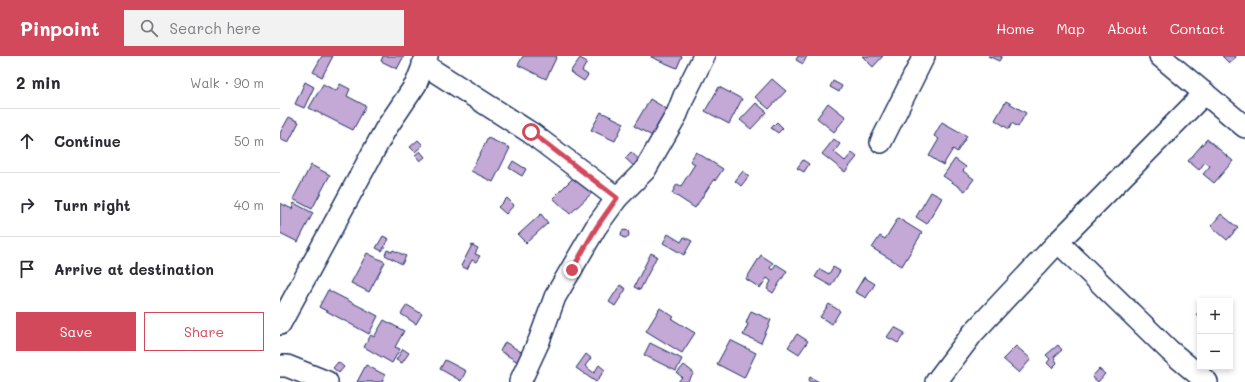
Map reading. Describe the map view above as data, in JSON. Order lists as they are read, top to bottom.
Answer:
{
  "page": {
    "header": "Pinpoint",
    "search": "Search here",
    "nav": [
      "Home",
      "Map",
      "About",
      "Contact"
    ],
    "heading": ["2 min", "Walk · 90 m"],
    "list": [
      ["Continue", "50 m"],
      ["Turn right", "40 m"],
      "Arrive at destination"
    ],
    "map_buttons": ["+", "−"],
    "buttons": ["Save", "Share"]
  }
}
